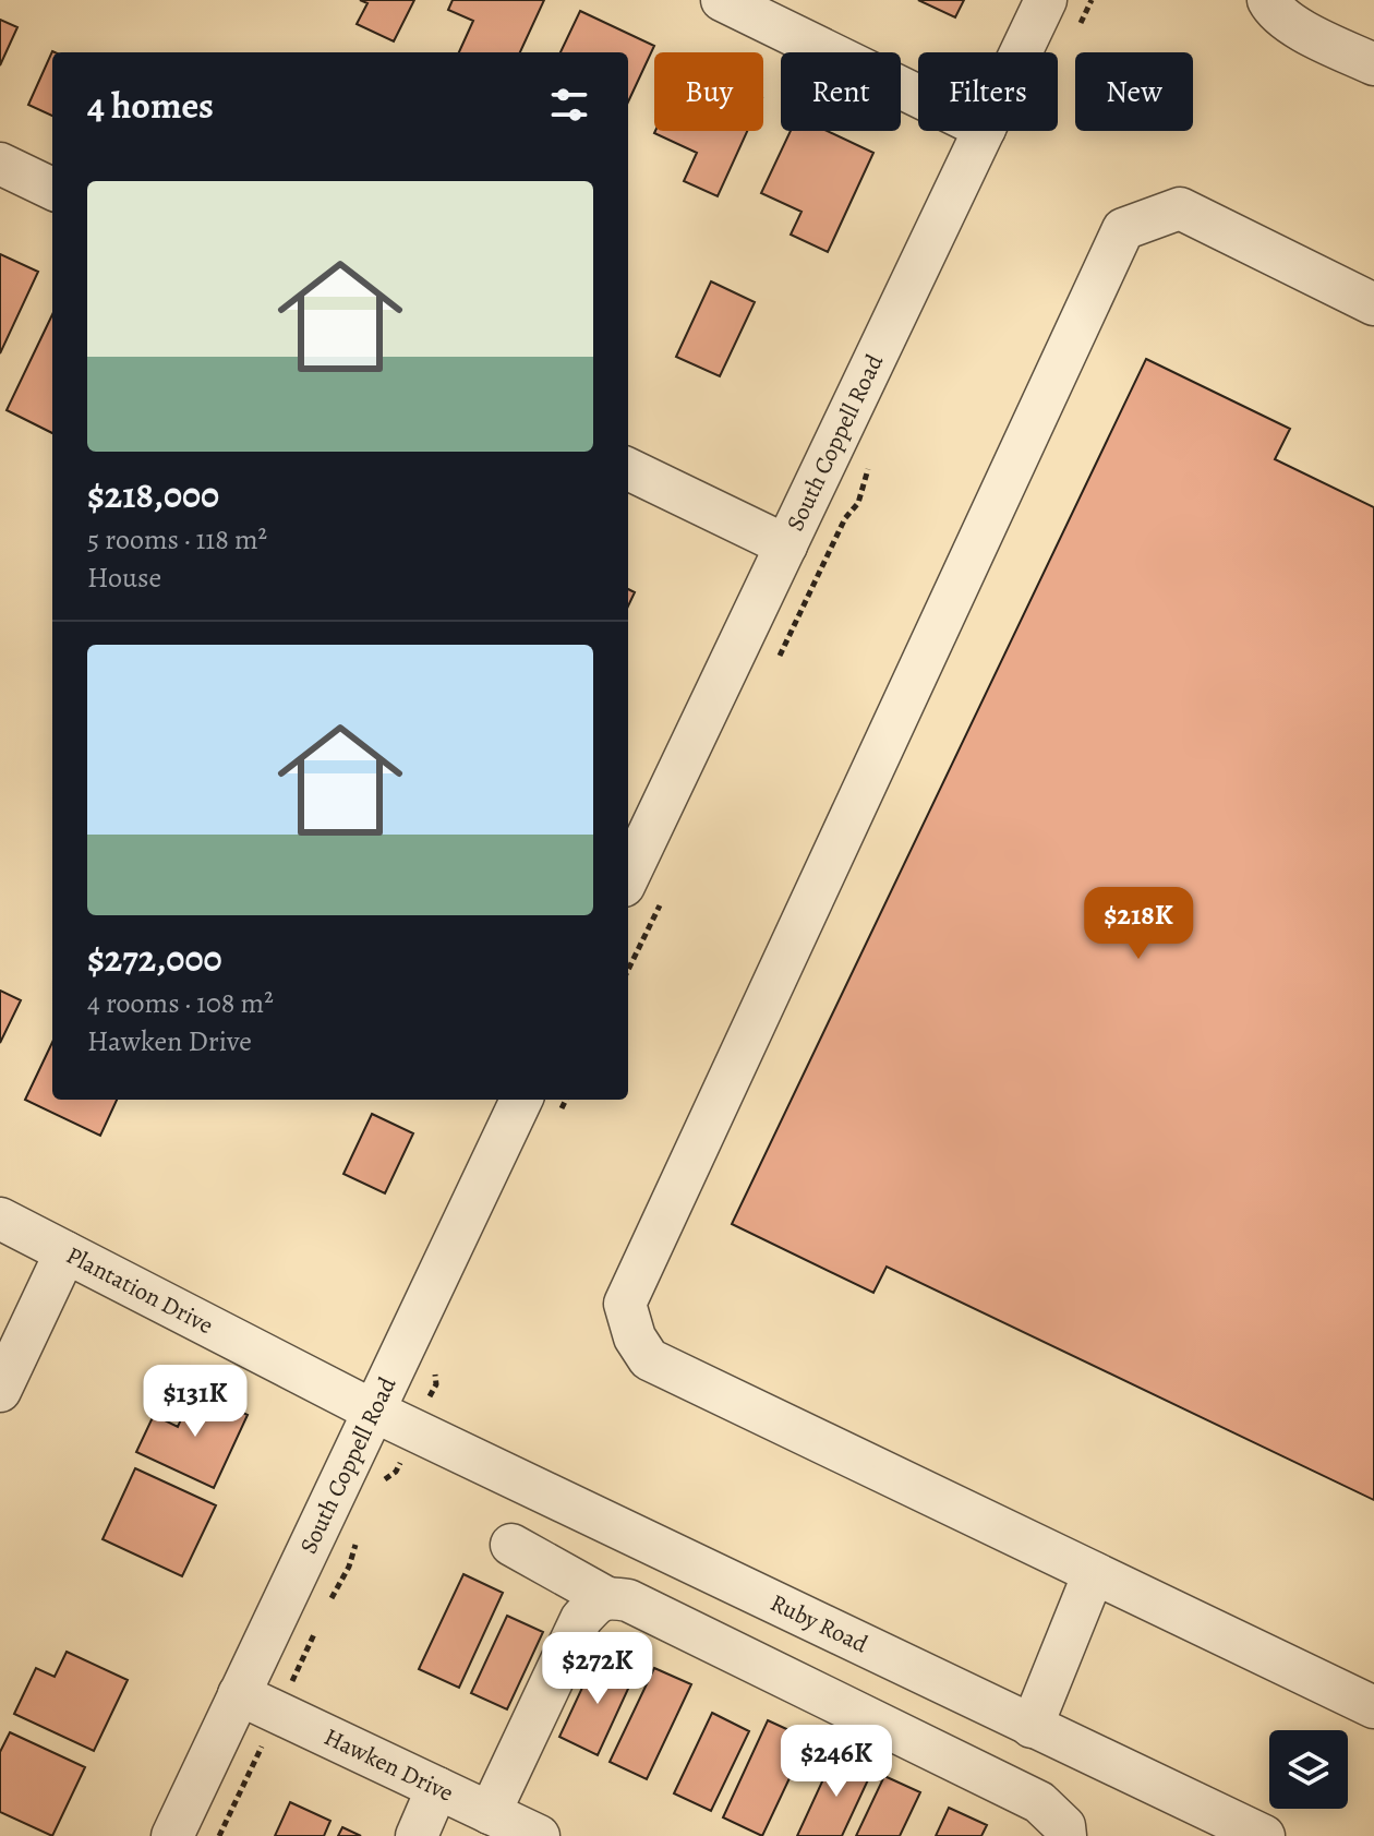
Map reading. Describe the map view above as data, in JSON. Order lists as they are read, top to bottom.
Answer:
{
  "streets": {
    "street": [
      "South Coppell Road",
      "Plantation Drive",
      "Ruby Road",
      "Hawken Drive"
    ]
  },
  "crossings": [
    ["South Coppell Road", "Plantation Drive"],
    ["South Coppell Road", "Ruby Road"],
    ["South Coppell Road", "Hawken Drive"],
    ["Plantation Drive", "Ruby Road"]
  ],
  "page": {
    "chip": [
      "Buy",
      "Rent",
      "Filters",
      "New"
    ],
    "heading": "4 homes",
    "list": [
      {
        "name": "$218,000",
        "note": "5 rooms · 118 m² · House"
      },
      {
        "name": "$272,000",
        "note": "4 rooms · 108 m² · Hawken Drive"
      }
    ],
    "price": [
      "$218K",
      "$131K",
      "$272K",
      "$246K"
    ]
  }
}
